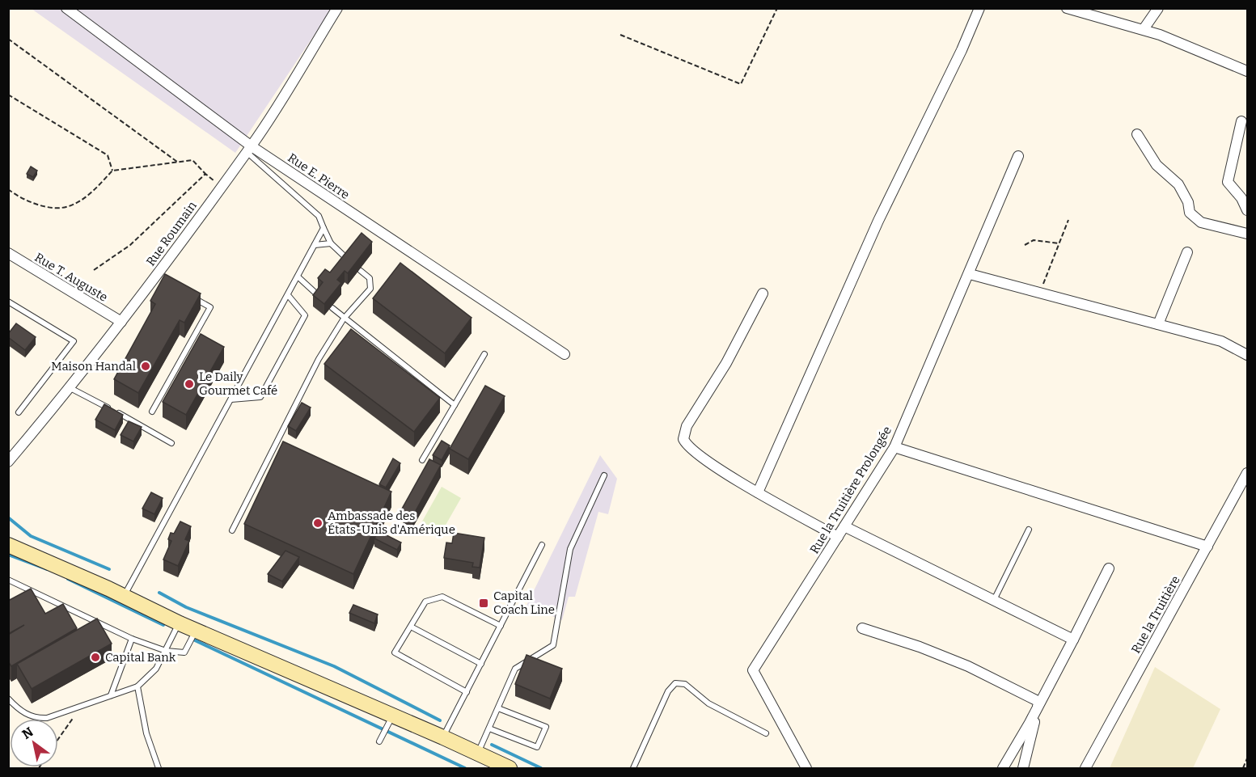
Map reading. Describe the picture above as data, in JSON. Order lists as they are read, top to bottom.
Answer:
{
  "streets": {
    "street": [
      "Rue E. Pierre",
      "Rue Roumain",
      "Rue T. Auguste",
      "Rue la Truitière Prolongée",
      "Rue la Truitière"
    ]
  },
  "crossings": [
    ["Rue E. Pierre", "Rue Roumain"],
    ["Rue Roumain", "Rue T. Auguste"]
  ],
  "places": {
    "other": [
      "Maison Handal",
      "Le Daily Gourmet Café",
      "Ambassade des États-Unis d'Amérique",
      "Capital Bank"
    ],
    "transit": ["Capital Coach Line"]
  },
  "north": "top left"
}
